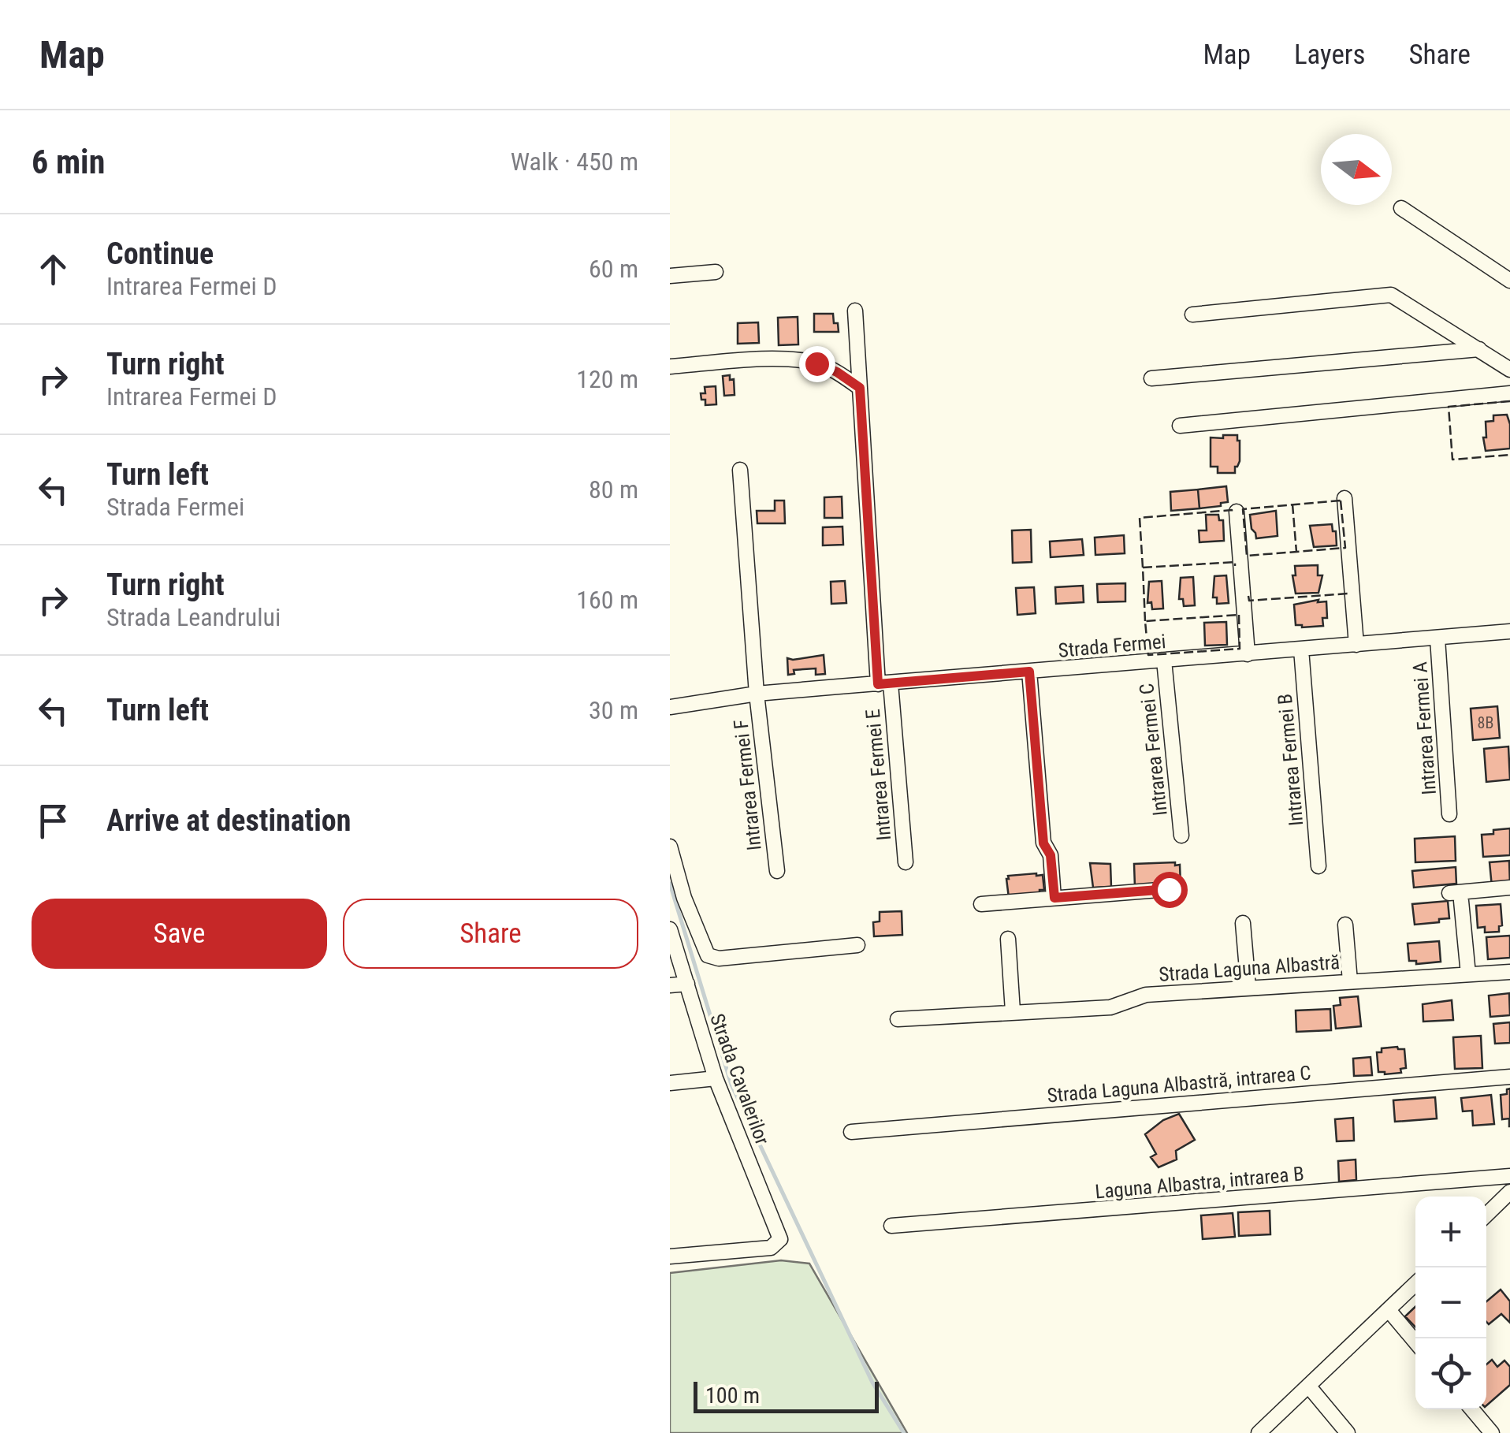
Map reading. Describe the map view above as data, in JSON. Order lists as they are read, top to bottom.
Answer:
{
  "streets": {
    "street": [
      "Strada Fermei",
      "Intrarea Fermei A",
      "Intrarea Fermei C",
      "Intrarea Fermei B",
      "Intrarea Fermei E",
      "Intrarea Fermei F",
      "Strada Laguna Albastră",
      "Strada Cavalerilor",
      "Strada Laguna Albastră, intrarea C",
      "Laguna Albastra, intrarea B"
    ]
  },
  "crossings": [
    ["Strada Fermei", "Intrarea Fermei A"],
    ["Strada Fermei", "Intrarea Fermei C"],
    ["Strada Fermei", "Intrarea Fermei B"],
    ["Strada Fermei", "Intrarea Fermei E"],
    ["Strada Fermei", "Intrarea Fermei F"]
  ],
  "house_numbers": ["8B"],
  "scale_bar": "100 m",
  "north": "right",
  "page": {
    "header": "Map",
    "nav": ["Map", "Layers", "Share"],
    "heading": ["6 min", "Walk · 450 m"],
    "list": [
      ["Continue", "Intrarea Fermei D", "60 m"],
      ["Turn right", "Intrarea Fermei D", "120 m"],
      ["Turn left", "Strada Fermei", "80 m"],
      ["Turn right", "Strada Leandrului", "160 m"],
      ["Turn left", "30 m"],
      "Arrive at destination"
    ],
    "buttons": ["Save", "Share"],
    "map_buttons": ["+", "−"],
    "scale": "100 m"
  }
}
